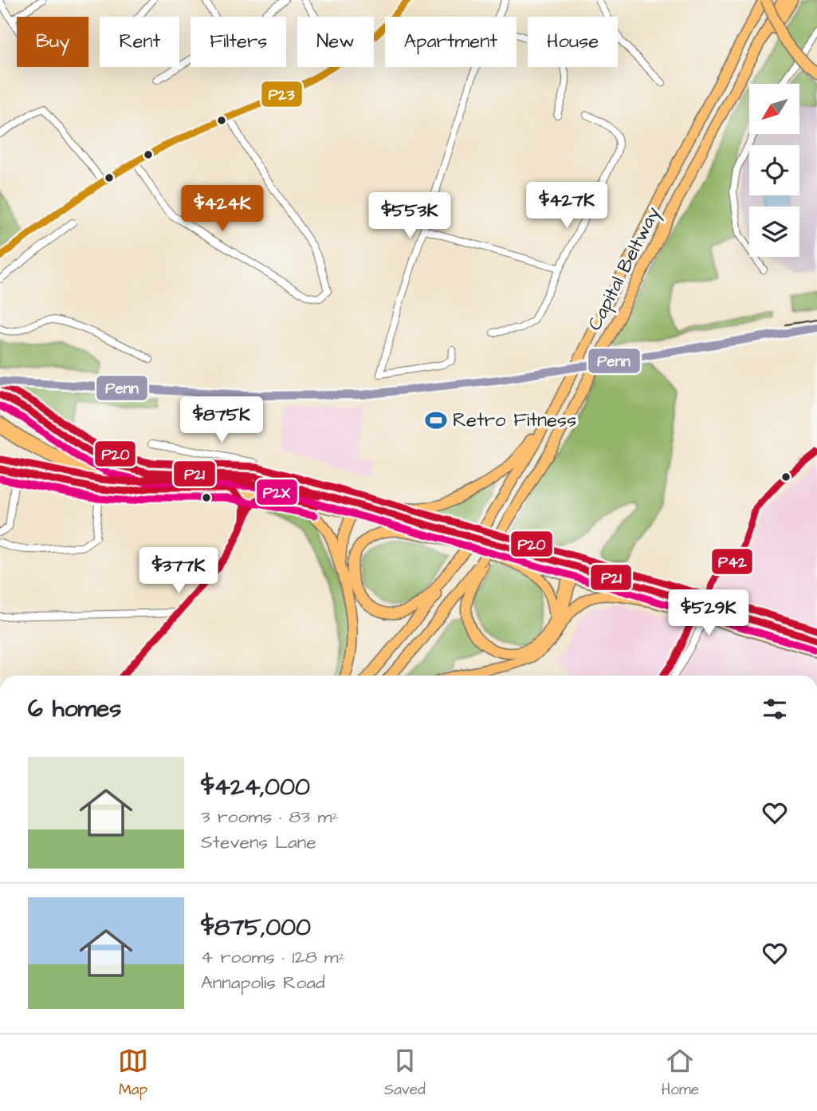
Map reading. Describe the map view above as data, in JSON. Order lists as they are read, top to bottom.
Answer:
{
  "streets": {
    "highway": ["Capital Beltway"]
  },
  "places": {
    "sports": ["Retro Fitness"]
  },
  "lines": [
    "transit line P23",
    "transit line Penn",
    "transit line P20",
    "transit line P21",
    "transit line P2X",
    "transit line P42"
  ],
  "north": "bottom left",
  "page": {
    "chip": [
      "Buy",
      "Rent",
      "Filters",
      "New",
      "Apartment",
      "House"
    ],
    "price": [
      "$427K",
      "$424K",
      "$553K",
      "$875K",
      "$377K",
      "$529K"
    ],
    "heading": "6 homes",
    "list": [
      {
        "name": "$424,000",
        "note": "3 rooms · 83 m² · Stevens Lane"
      },
      {
        "name": "$875,000",
        "note": "4 rooms · 128 m² · Annapolis Road"
      }
    ],
    "tabs": ["Map", "Saved", "Home"]
  }
}
